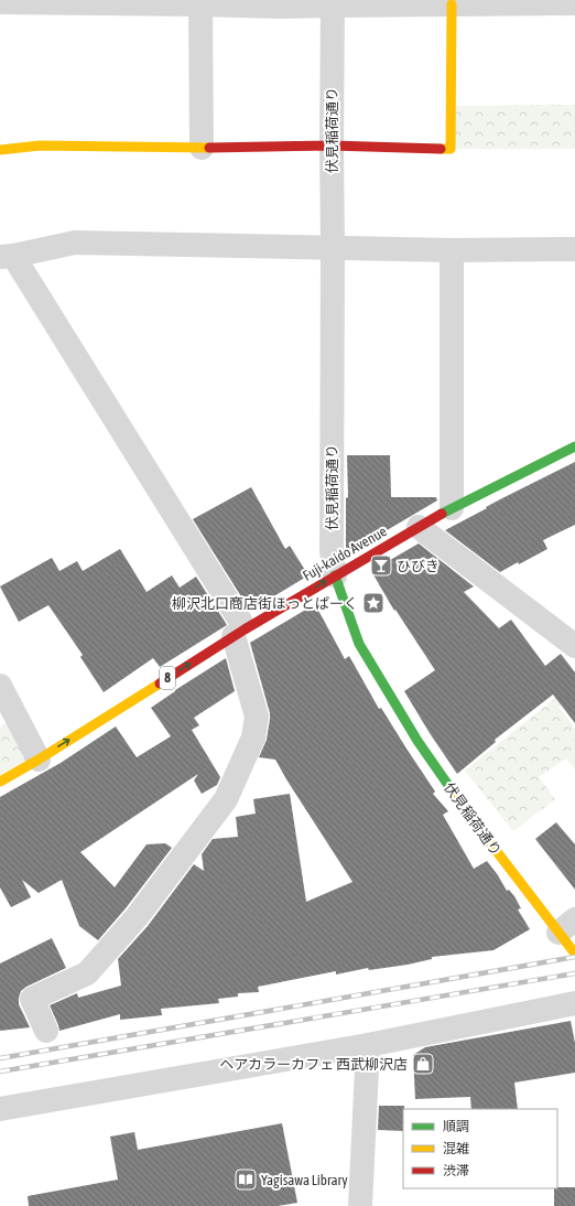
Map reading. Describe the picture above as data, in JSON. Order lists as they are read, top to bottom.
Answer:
{
  "streets": {
    "street": ["伏見稲荷通り", "Fuji-kaido Avenue", "8"]
  },
  "crossings": [
    ["伏見稲荷通り", "Fuji-kaido Avenue"]
  ],
  "one_way": ["Fuji-kaido Avenue"],
  "places": {
    "bar": ["ひびき"],
    "place": ["柳沢北口商店街ほっとぱーく"],
    "shop": ["ヘアカラーカフェ 西武柳沢店"],
    "library": ["Yagisawa Library"]
  },
  "legend": ["順調", "混雑", "渋滞"]
}
